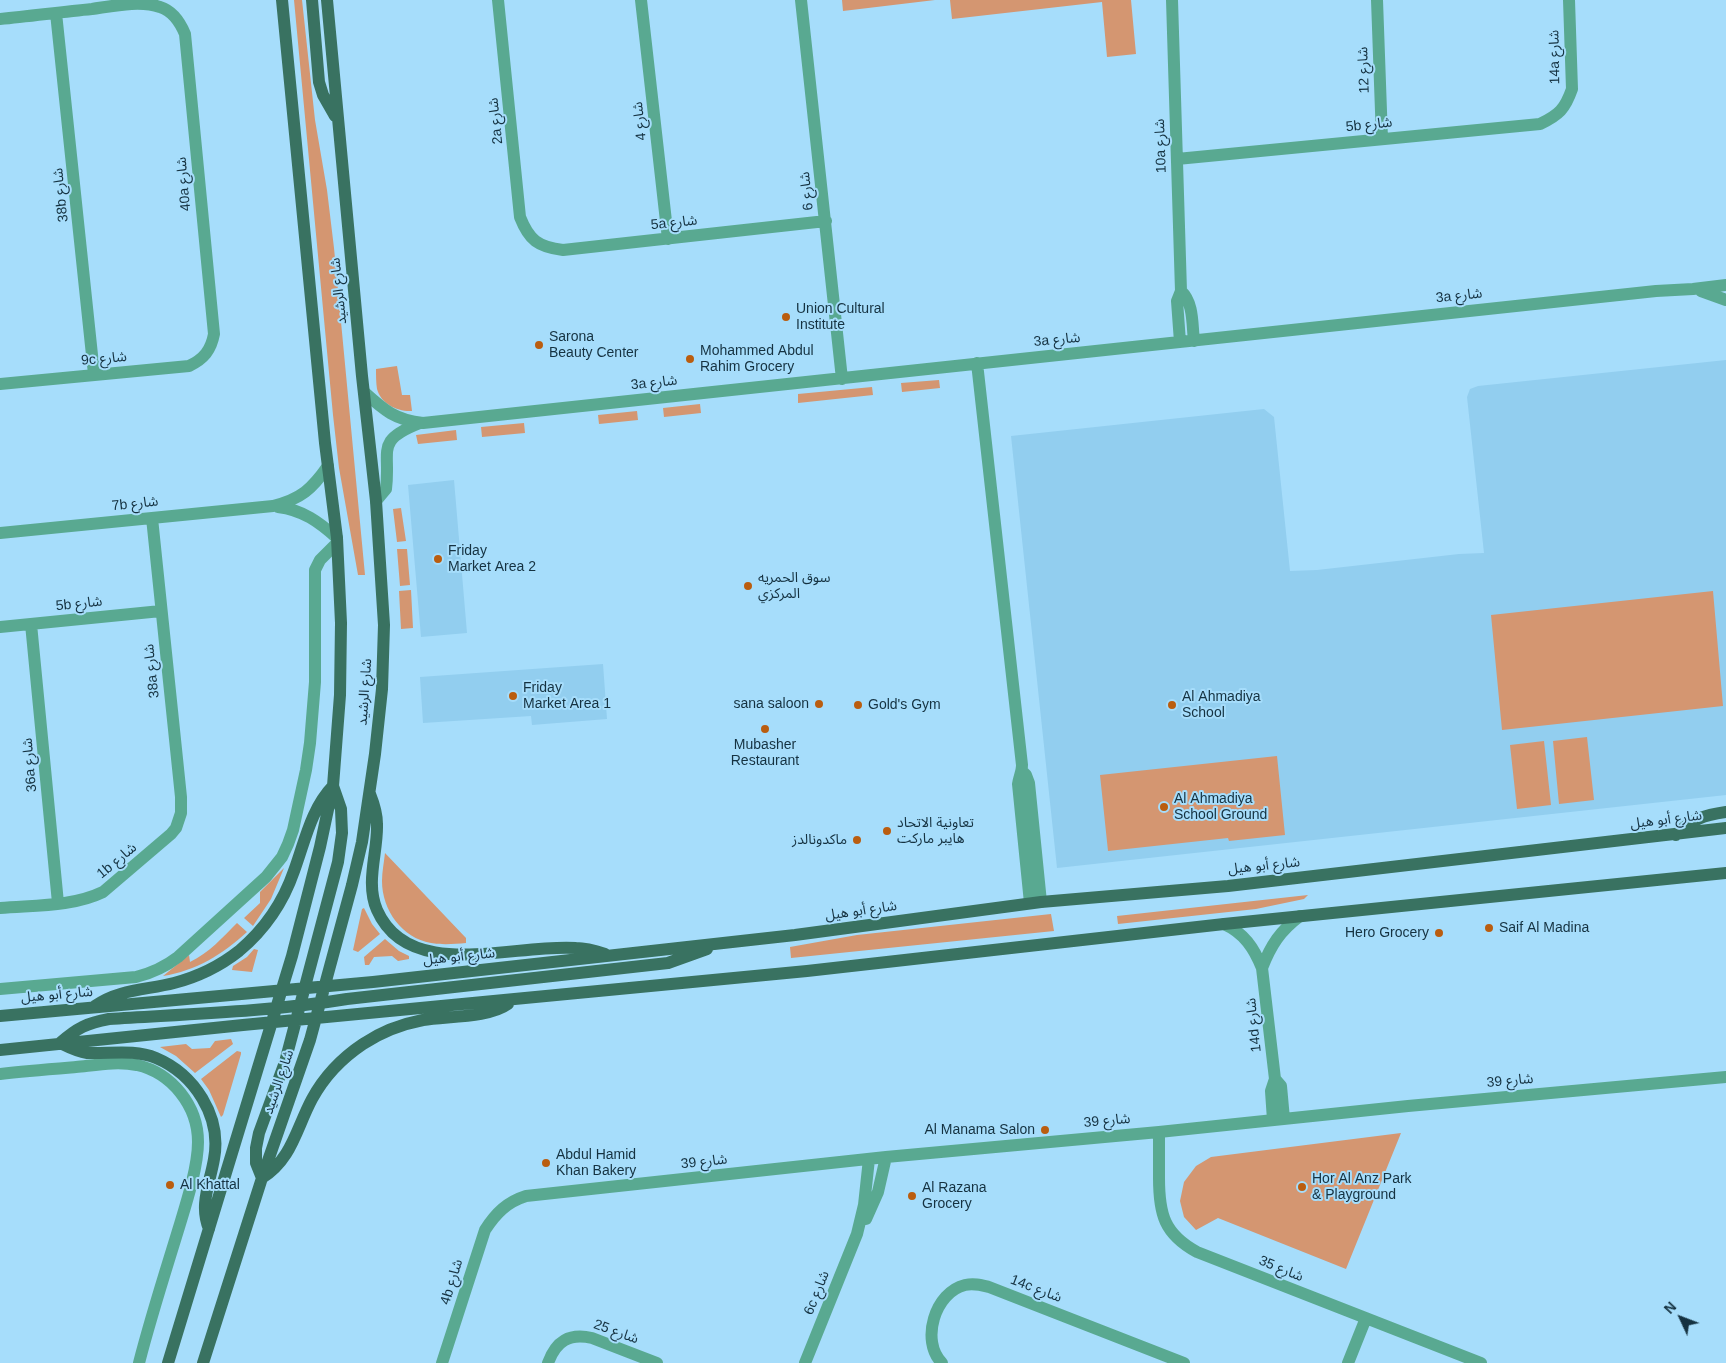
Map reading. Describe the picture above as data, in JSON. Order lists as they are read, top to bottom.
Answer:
{
  "streets": {
    "main road": ["شارع الرشيد", "شارع أبو هيل"],
    "street": [
      "14a شارع",
      "شارع 12",
      "2a شارع",
      "شارع 4",
      "5b شارع",
      "10a شارع",
      "40a شارع",
      "شارع 6",
      "38b شارع",
      "5a شارع",
      "3a شارع",
      "9c شارع",
      "7b شارع",
      "38a شارع",
      "36a شارع",
      "1b شارع",
      "14d شارع",
      "شارع 39",
      "شارع 35",
      "4b شارع",
      "14c شارع",
      "6c شارع",
      "شارع 25"
    ]
  },
  "crossings": [
    ["14a شارع", "5b شارع"],
    ["شارع 12", "5b شارع"],
    ["2a شارع", "5a شارع"],
    ["شارع 4", "5a شارع"],
    ["5b شارع", "10a شارع"],
    ["5b شارع", "38a شارع"],
    ["5b شارع", "36a شارع"],
    ["10a شارع", "3a شارع"],
    ["40a شارع", "38b شارع"],
    ["40a شارع", "9c شارع"],
    ["شارع 6", "5a شارع"],
    ["شارع 6", "3a شارع"],
    ["38b شارع", "9c شارع"],
    ["شارع الرشيد", "3a شارع"],
    ["شارع الرشيد", "7b شارع"],
    ["شارع الرشيد", "شارع أبو هيل"],
    ["7b شارع", "38a شارع"],
    ["38a شارع", "1b شارع"],
    ["36a شارع", "1b شارع"],
    ["14d شارع", "شارع 39"],
    ["شارع 39", "شارع 35"],
    ["شارع 39", "4b شارع"],
    ["شارع 39", "6c شارع"]
  ],
  "places": [
    "Union Cultural Institute",
    "Sarona Beauty Center",
    "Mohammed Abdul Rahim Grocery",
    "Friday Market Area 2",
    "سوق الحمريه المركزي",
    "Friday Market Area 1",
    "sana saloon",
    "Gold's Gym",
    "Al Ahmadiya School",
    "Mubasher Restaurant",
    "Al Ahmadiya School Ground",
    "تعاونية الاتحاد هايبر ماركت",
    "ماكدونالدز",
    "Saif Al Madina",
    "Hero Grocery",
    "Al Manama Salon",
    "Abdul Hamid Khan Bakery",
    "Al Khattal",
    "Hor Al Anz Park & Playground",
    "Al Razana Grocery"
  ],
  "north": "top left"
}
